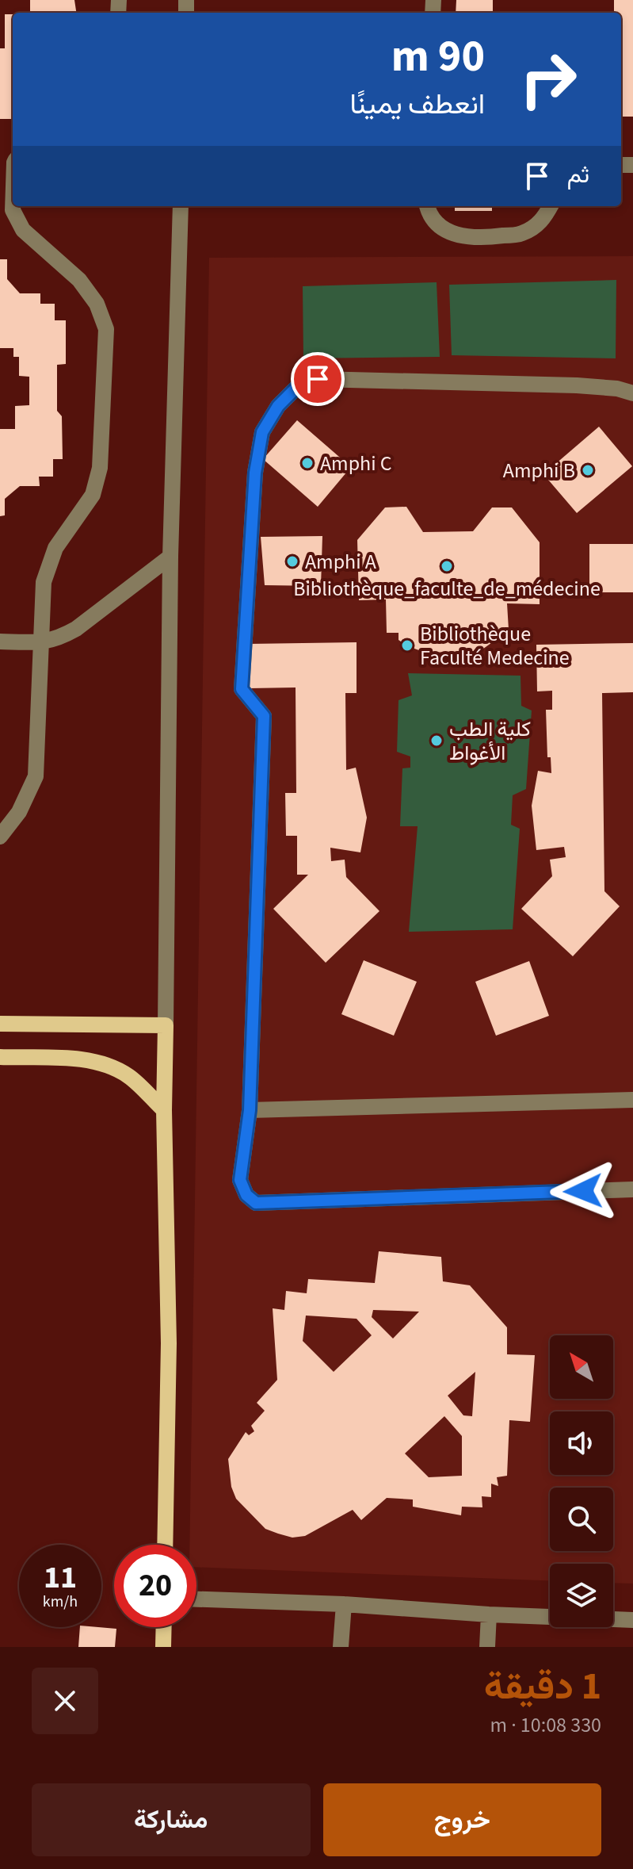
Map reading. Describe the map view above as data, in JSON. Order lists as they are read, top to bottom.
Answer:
{
  "places": [
    "Amphi C",
    "Amphi B",
    "Amphi A",
    "Bibliothèque_faculte_de_médecine",
    "Bibliothèque Faculté Medecine",
    "كلية الطب الأغواط"
  ],
  "north": "top left",
  "page": {
    "turn": ["90 m", "انعطف يمينًا"],
    "then": "ثم",
    "speed": "11 km/h",
    "limit": "20",
    "heading": ["1 دقيقة", "330 m · 10:08"],
    "buttons": ["خروج", "مشاركة"]
  }
}
